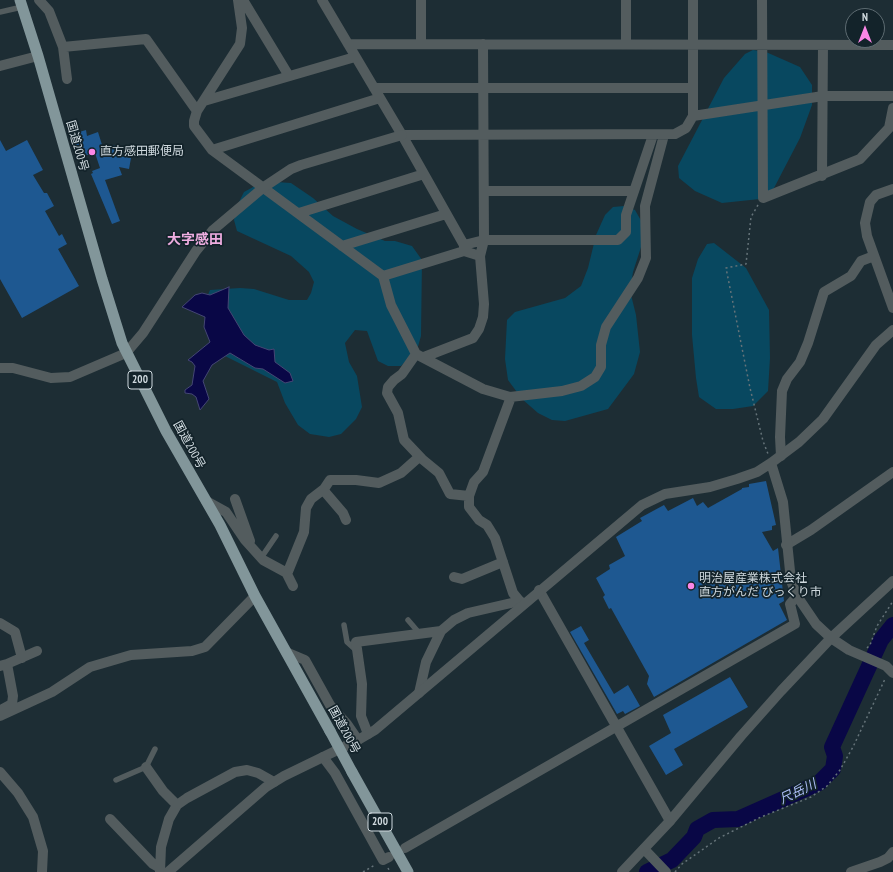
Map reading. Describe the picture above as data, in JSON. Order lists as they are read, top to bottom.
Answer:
{
  "streets": {
    "highway": ["国道200号", "200"]
  },
  "districts": ["大字感田"],
  "water": ["尺岳川"],
  "places": ["直方感田郵便局", "明治屋産業株式会社 直方がんだ びっくり市"],
  "north": "top"
}
